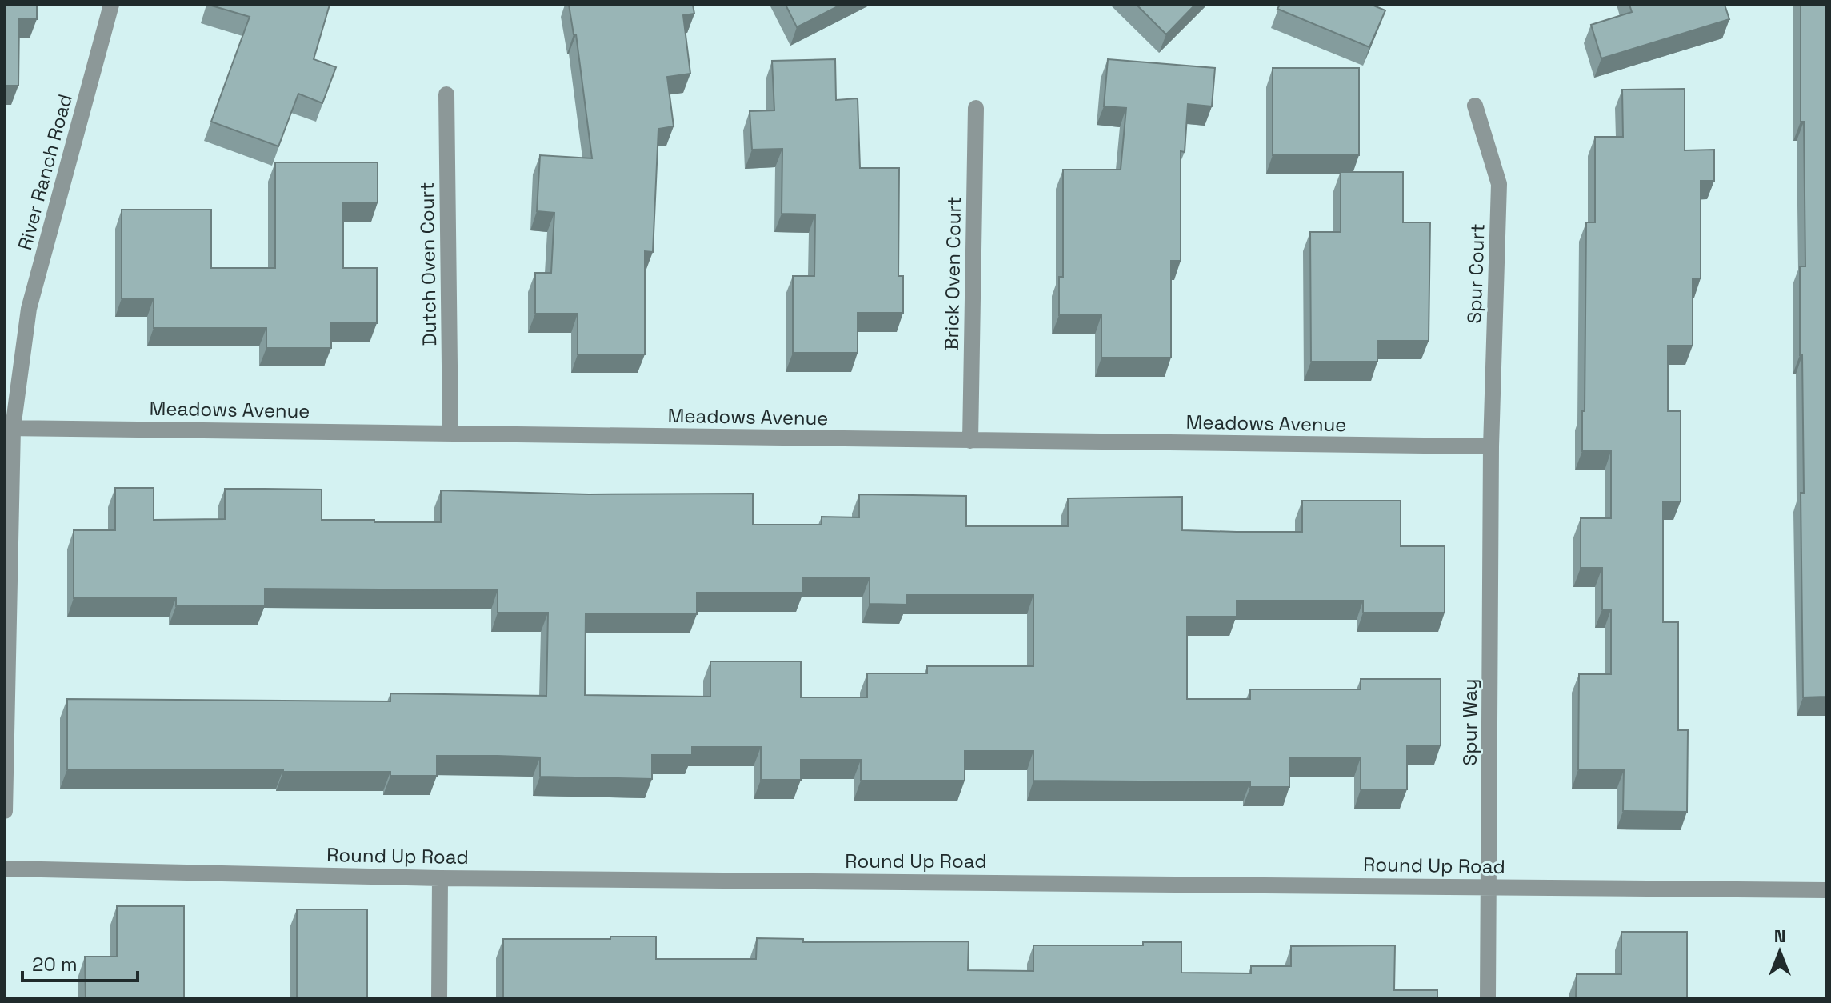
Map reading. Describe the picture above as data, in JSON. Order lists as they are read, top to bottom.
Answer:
{
  "streets": {
    "street": [
      "River Ranch Road",
      "Dutch Oven Court",
      "Brick Oven Court",
      "Spur Court",
      "Meadows Avenue",
      "Spur Way",
      "Round Up Road"
    ]
  },
  "crossings": [
    ["River Ranch Road", "Meadows Avenue"],
    ["Dutch Oven Court", "Meadows Avenue"],
    ["Brick Oven Court", "Meadows Avenue"],
    ["Spur Court", "Meadows Avenue"],
    ["Spur Court", "Spur Way"],
    ["Meadows Avenue", "Spur Way"],
    ["Spur Way", "Round Up Road"]
  ],
  "scale_bar": "20 m",
  "north": "top"
}
